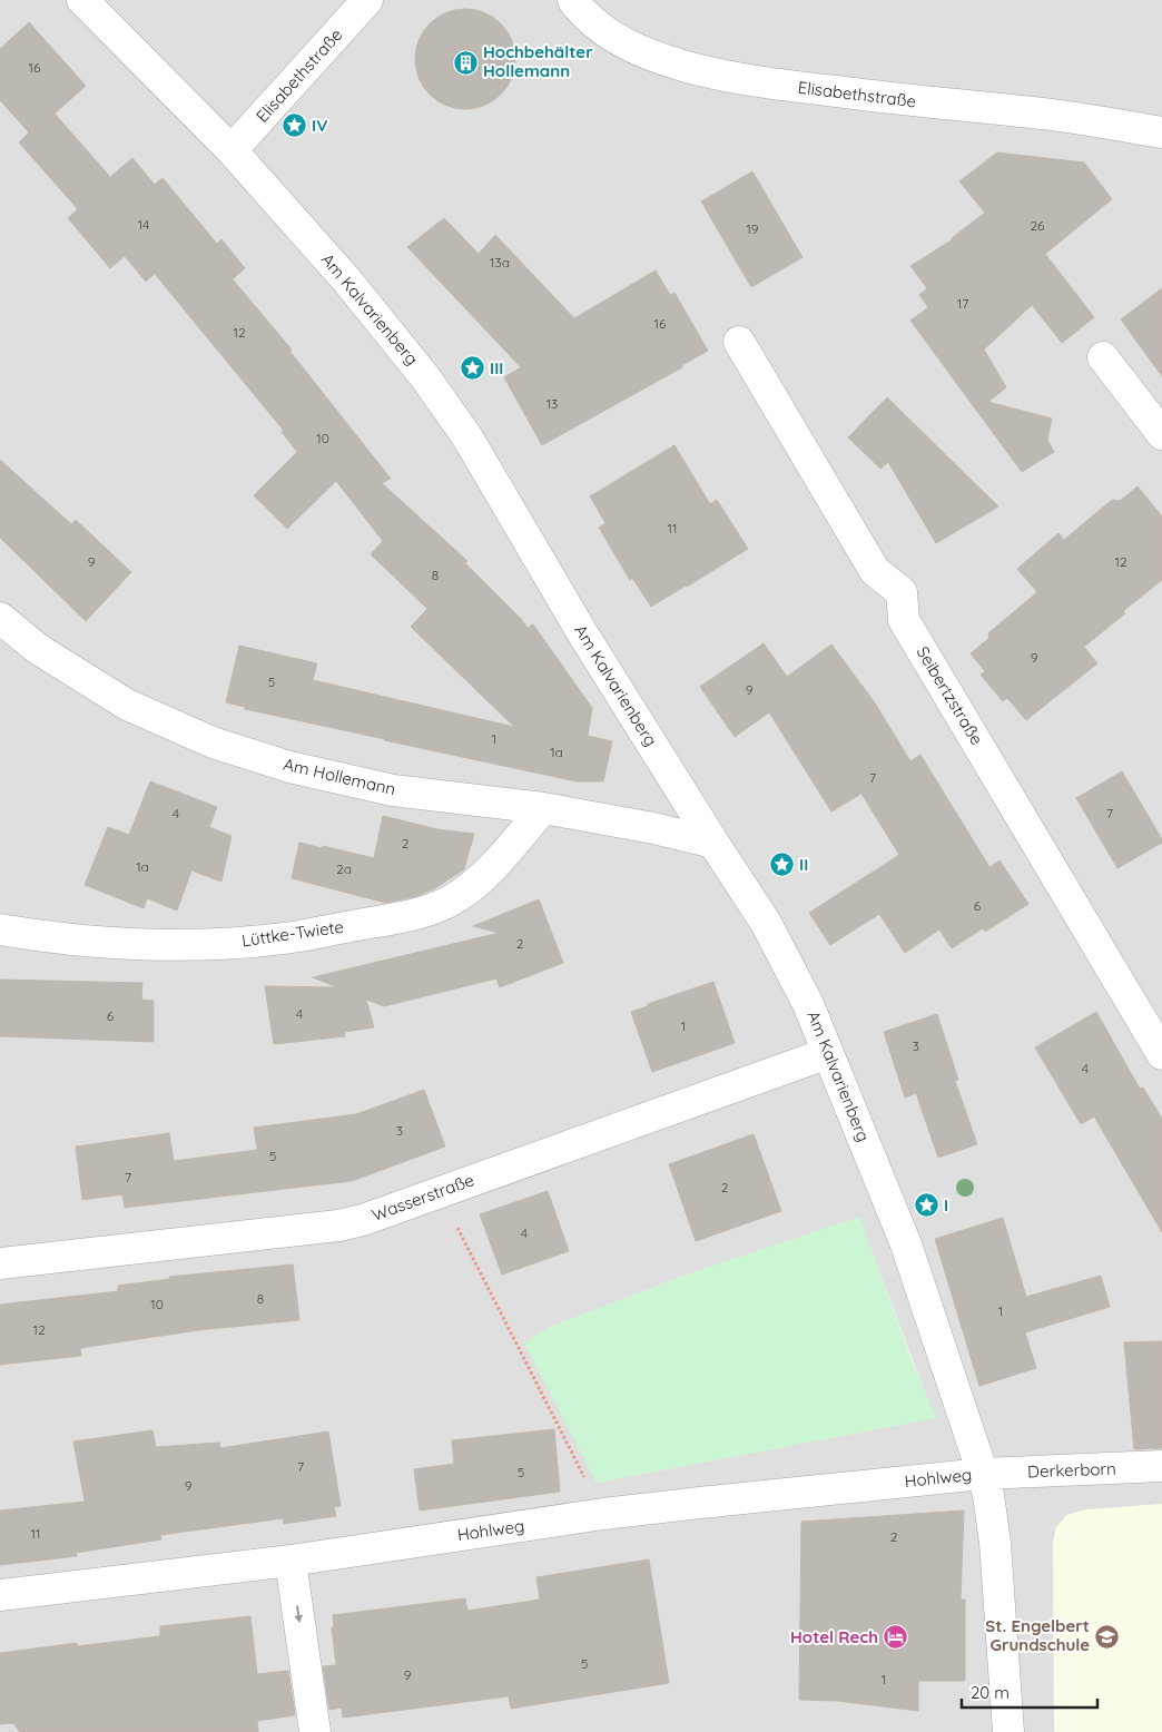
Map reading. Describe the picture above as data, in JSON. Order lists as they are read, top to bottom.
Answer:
{
  "streets": {
    "street": [
      "Elisabethstraße",
      "Am Kalvarienberg",
      "Seibertzstraße",
      "Am Hollemann",
      "Lüttke-Twiete",
      "Wasserstraße",
      "Derkerborn",
      "Hohlweg"
    ]
  },
  "crossings": [
    ["Elisabethstraße", "Am Kalvarienberg"],
    ["Am Kalvarienberg", "Am Hollemann"],
    ["Am Kalvarienberg", "Wasserstraße"],
    ["Am Kalvarienberg", "Derkerborn"],
    ["Am Kalvarienberg", "Hohlweg"],
    ["Am Hollemann", "Lüttke-Twiete"],
    ["Derkerborn", "Hohlweg"]
  ],
  "places": {
    "building": ["Hochbehälter Hollemann"],
    "place": [
      "IV",
      "III",
      "II",
      "I"
    ],
    "school or university": ["St. Engelbert Grundschule"],
    "hotel": ["Hotel Rech"]
  },
  "house_numbers": [
    "16",
    "14",
    "26",
    "19",
    "13a",
    "17",
    "16",
    "12",
    "13",
    "10",
    "11",
    "9",
    "12",
    "8",
    "9",
    "5",
    "9",
    "1",
    "1a",
    "7",
    "4",
    "7",
    "2",
    "1a",
    "2a",
    "6",
    "2",
    "4",
    "6",
    "1",
    "3",
    "4",
    "3",
    "5",
    "7",
    "2",
    "4",
    "8",
    "10",
    "1",
    "12",
    "7",
    "5",
    "9",
    "11",
    "2",
    "5",
    "9",
    "1"
  ],
  "scale_bar": "20 m"
}
